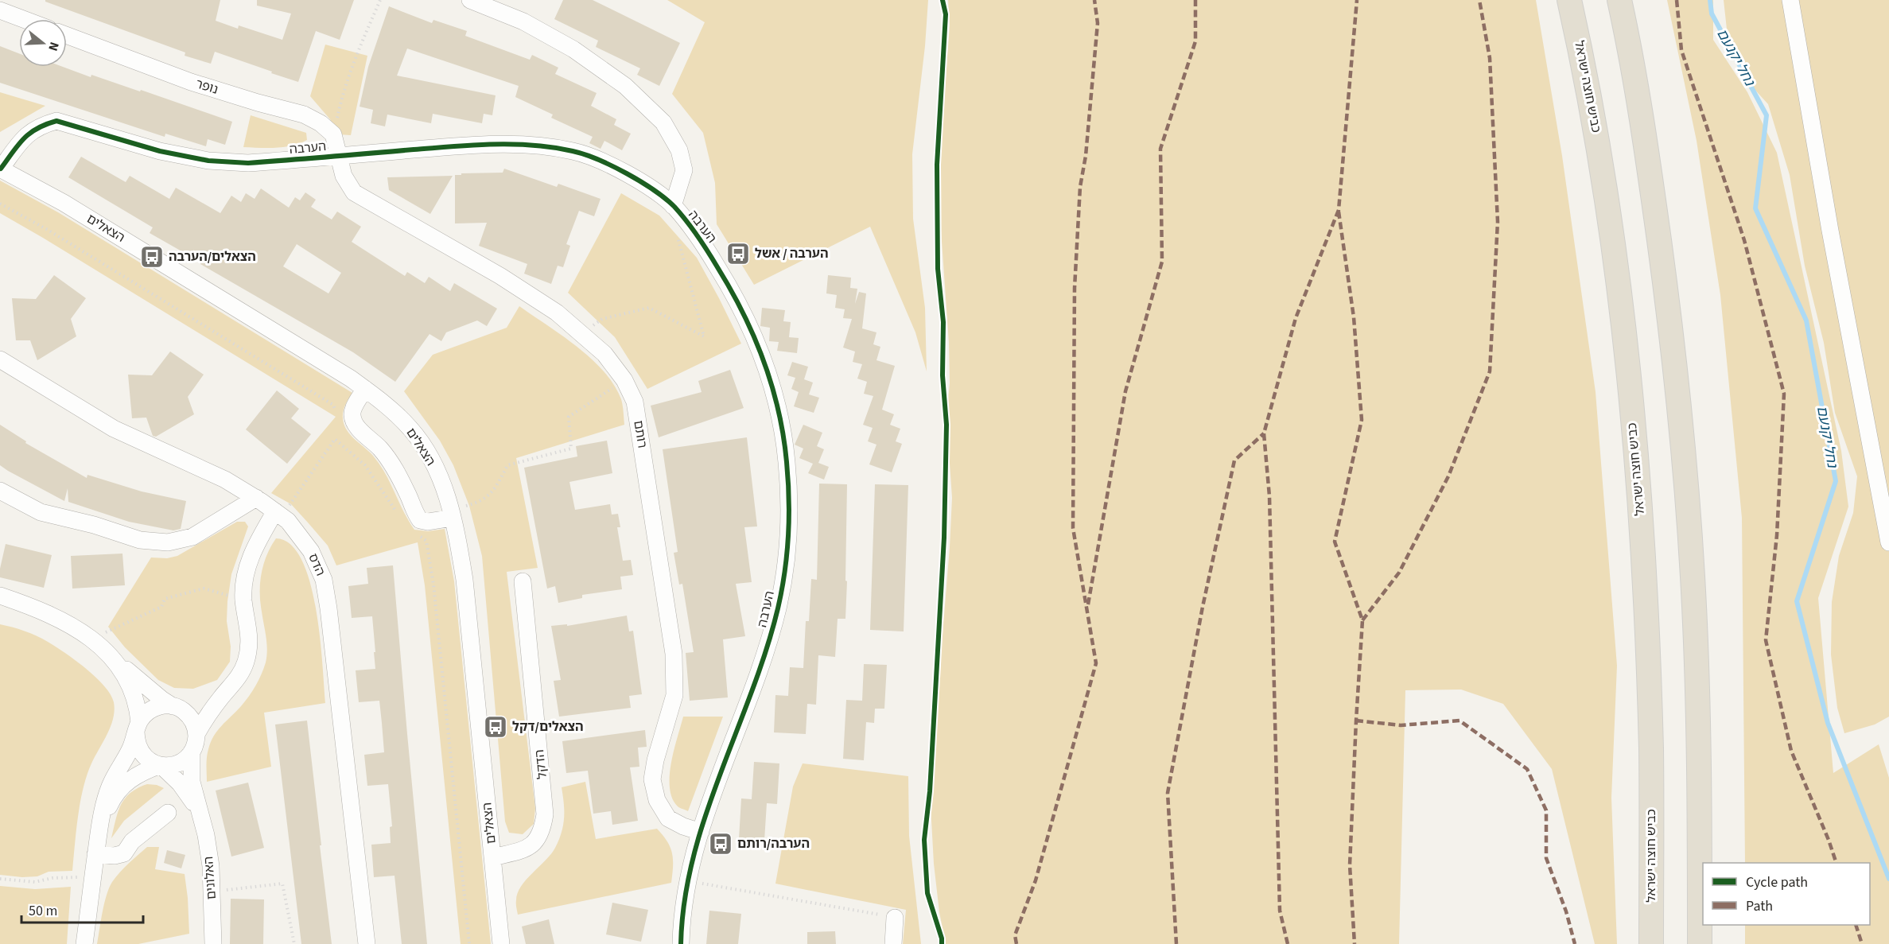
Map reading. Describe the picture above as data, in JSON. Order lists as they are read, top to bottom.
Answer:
{
  "streets": {
    "highway": ["כביש חוצה ישראל"],
    "street": [
      "נופר",
      "הערבה",
      "הצאלים",
      "רותם",
      "הדס",
      "הדקל",
      "האלונים"
    ]
  },
  "crossings": [
    ["הערבה", "הצאלים"],
    ["הערבה", "רותם"],
    ["הצאלים", "הדקל"]
  ],
  "water": ["נחל יקנעם"],
  "places": {
    "bus stop": [
      "הערבה / אשל",
      "הצאלים/הערבה",
      "הצאלים/דקל",
      "הערבה/רותם"
    ]
  },
  "legend": ["Cycle path", "Path"],
  "scale_bar": "50 m",
  "north": "right"
}
